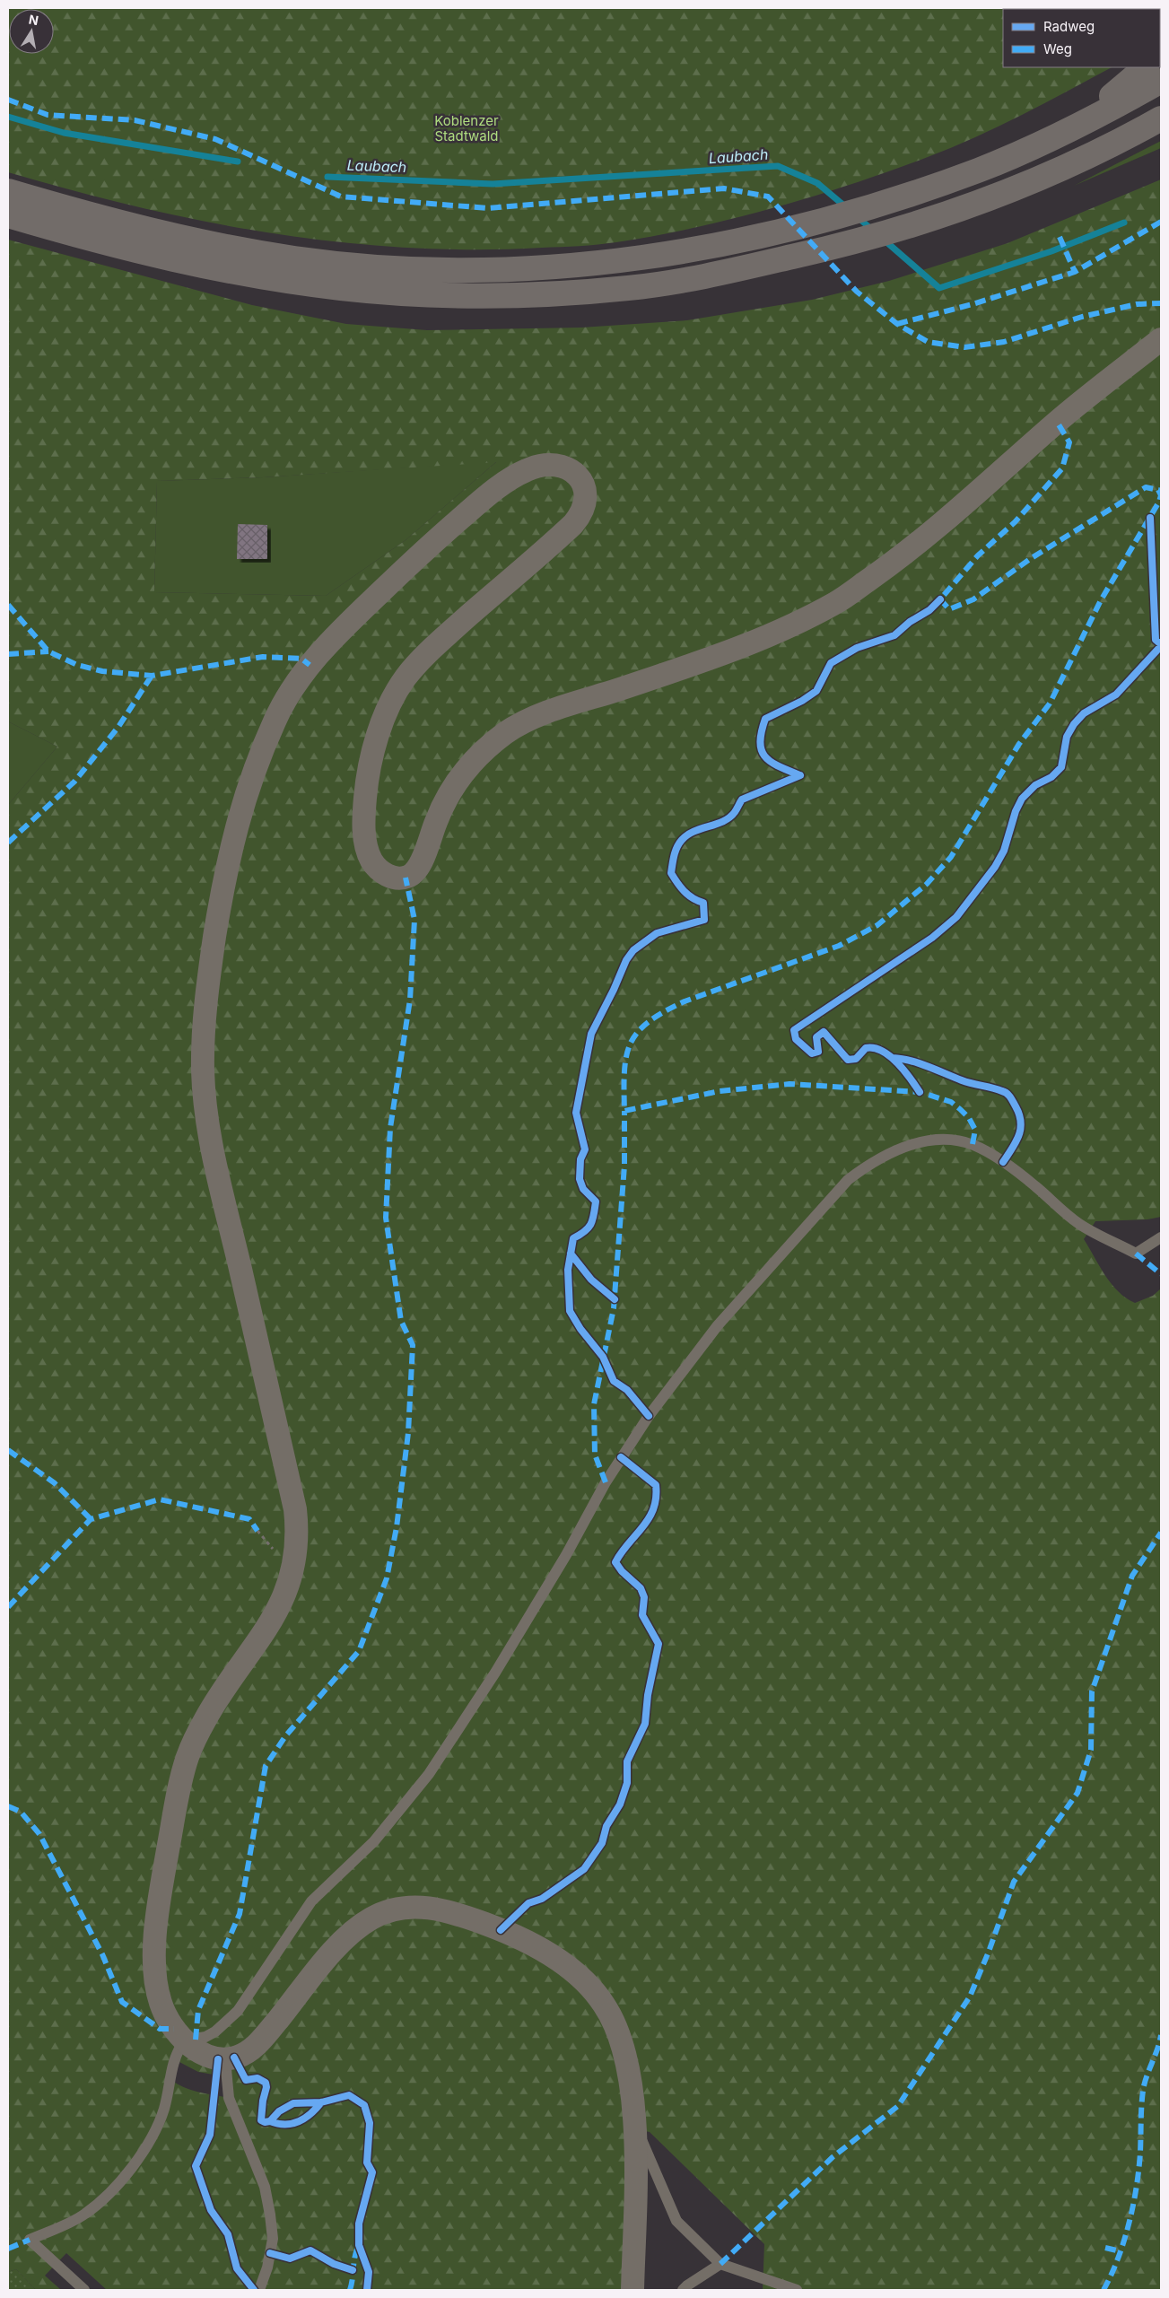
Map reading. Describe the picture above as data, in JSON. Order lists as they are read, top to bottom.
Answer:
{
  "water": ["Laubach"],
  "parks": ["Koblenzer Stadtwald"],
  "legend": ["Radweg", "Weg"],
  "north": "top"
}
